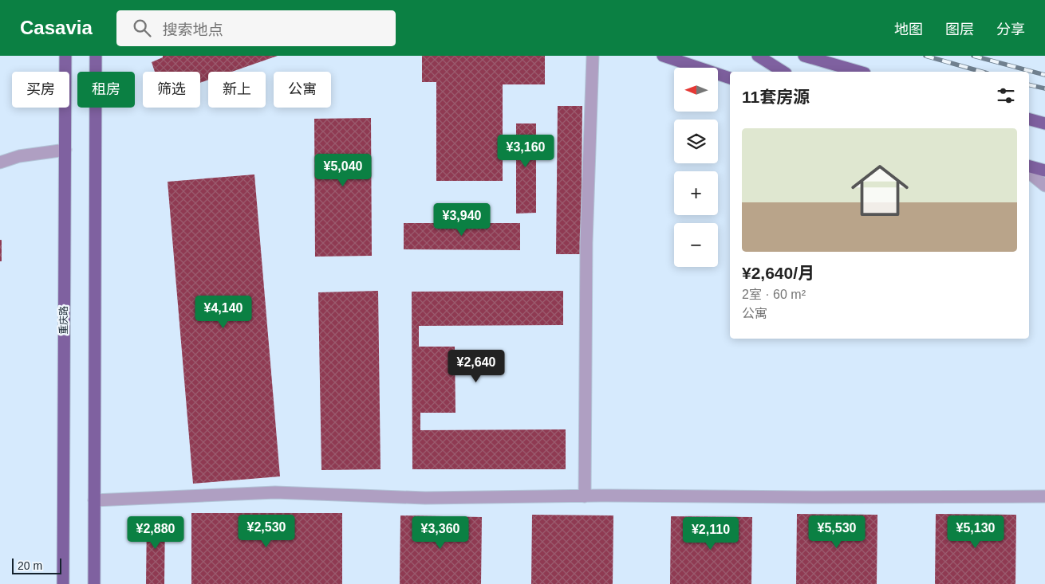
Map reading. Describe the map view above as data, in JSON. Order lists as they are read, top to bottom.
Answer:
{
  "streets": {
    "main road": ["重庆路"]
  },
  "scale_bar": "20 m",
  "north": "left",
  "page": {
    "header": "Casavia",
    "search": "搜索地点",
    "nav": ["地图", "图层", "分享"],
    "map_buttons": ["+", "−"],
    "chip": [
      "买房",
      "租房",
      "筛选",
      "新上",
      "公寓"
    ],
    "heading": "11套房源",
    "list": [
      {
        "name": "¥2,640/月",
        "note": "2室 · 60 m² · 公寓"
      }
    ],
    "price": [
      "¥3,160",
      "¥5,040",
      "¥3,940",
      "¥4,140",
      "¥2,640",
      "¥2,530",
      "¥5,530",
      "¥5,130",
      "¥2,880",
      "¥3,360",
      "¥2,110"
    ],
    "scale": "20 m"
  }
}
